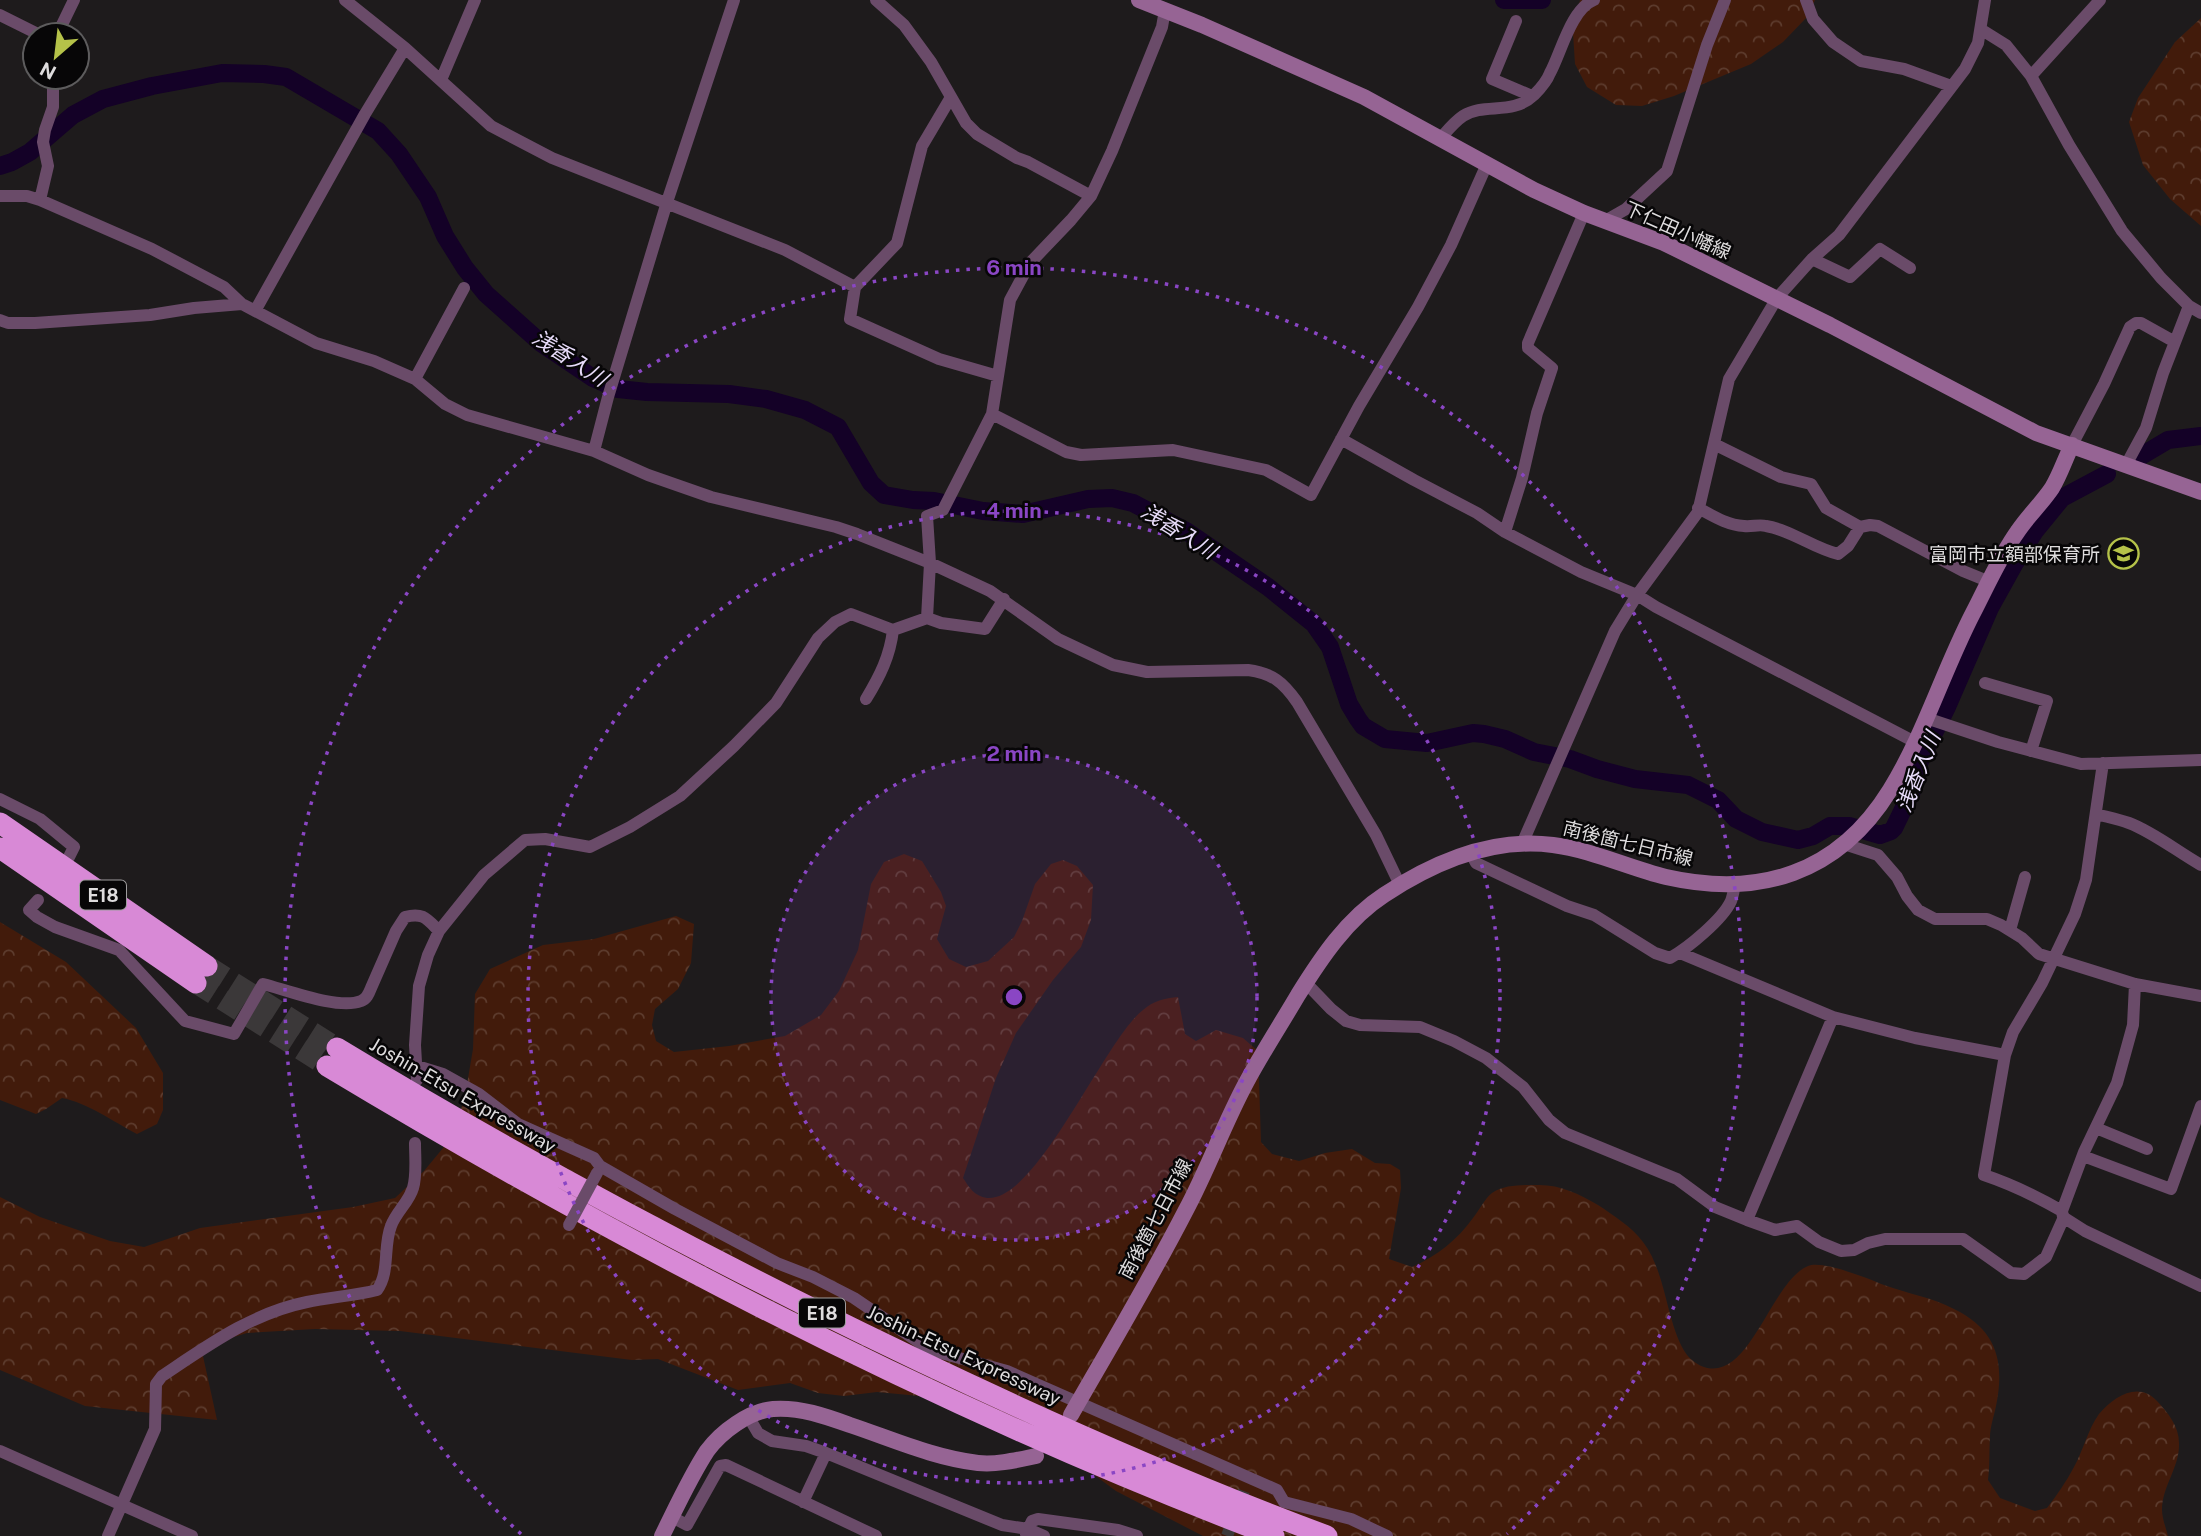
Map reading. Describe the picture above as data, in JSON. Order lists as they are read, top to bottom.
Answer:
{
  "streets": {
    "highway": ["E18", "Joshin-Etsu Expressway"],
    "main road": ["下仁田小幡線", "南後箇七日市線"]
  },
  "crossings": [
    ["下仁田小幡線", "南後箇七日市線"]
  ],
  "water": ["浅香入川"],
  "places": {
    "school or university": ["富岡市立額部保育所"]
  },
  "north": "bottom left",
  "rings": ["6 min", "4 min", "2 min"]
}
